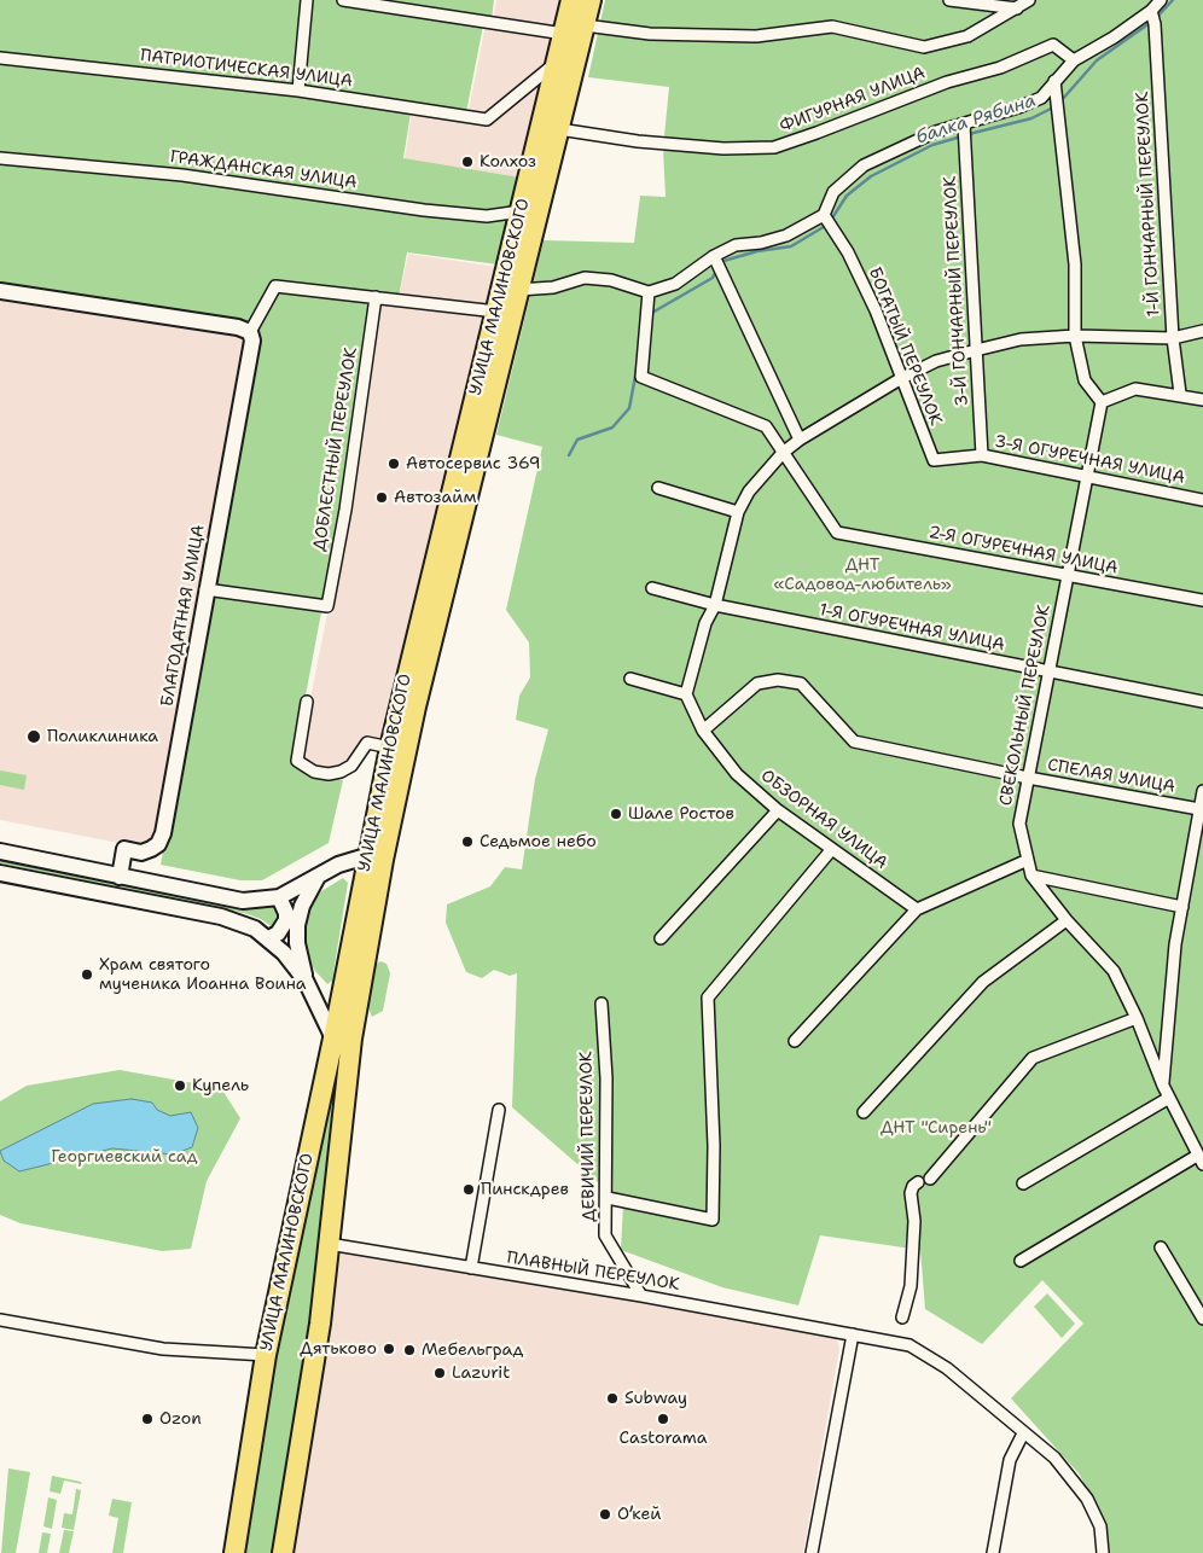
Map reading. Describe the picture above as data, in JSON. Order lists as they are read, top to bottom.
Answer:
{
  "streets": {
    "highway": ["УЛИЦА МАЛИНОВСКОГО"],
    "main road": ["БЛАГОДАТНАЯ УЛИЦА"],
    "street": [
      "ПАТРИОТИЧЕСКАЯ УЛИЦА",
      "ФИГУРНАЯ УЛИЦА",
      "ГРАЖДАНСКАЯ УЛИЦА",
      "1-Й ГОНЧАРНЫЙ ПЕРЕУЛОК",
      "3-Й ГОНЧАРНЫЙ ПЕРЕУЛОК",
      "БОГАТЫЙ ПЕРЕУЛОК",
      "ДОБЛЕСТНЫЙ ПЕРЕУЛОК",
      "3-Я ОГУРЕЧНАЯ УЛИЦА",
      "2-Я ОГУРЕЧНАЯ УЛИЦА",
      "1-Я ОГУРЕЧНАЯ УЛИЦА",
      "СВЕКОЛЬНЫЙ ПЕРЕУЛОК",
      "СПЕЛАЯ УЛИЦА",
      "ОБЗОРНАЯ УЛИЦА",
      "ДЕВИЧИЙ ПЕРЕУЛОК",
      "ПЛАВНЫЙ ПЕРЕУЛОК"
    ]
  },
  "crossings": [
    ["ПАТРИОТИЧЕСКАЯ УЛИЦА", "УЛИЦА МАЛИНОВСКОГО"],
    ["ФИГУРНАЯ УЛИЦА", "УЛИЦА МАЛИНОВСКОГО"],
    ["ГРАЖДАНСКАЯ УЛИЦА", "УЛИЦА МАЛИНОВСКОГО"],
    ["3-Й ГОНЧАРНЫЙ ПЕРЕУЛОК", "3-Я ОГУРЕЧНАЯ УЛИЦА"],
    ["УЛИЦА МАЛИНОВСКОГО", "ПЛАВНЫЙ ПЕРЕУЛОК"],
    ["БОГАТЫЙ ПЕРЕУЛОК", "3-Я ОГУРЕЧНАЯ УЛИЦА"],
    ["ДОБЛЕСТНЫЙ ПЕРЕУЛОК", "БЛАГОДАТНАЯ УЛИЦА"],
    ["3-Я ОГУРЕЧНАЯ УЛИЦА", "СВЕКОЛЬНЫЙ ПЕРЕУЛОК"],
    ["2-Я ОГУРЕЧНАЯ УЛИЦА", "СВЕКОЛЬНЫЙ ПЕРЕУЛОК"],
    ["1-Я ОГУРЕЧНАЯ УЛИЦА", "СВЕКОЛЬНЫЙ ПЕРЕУЛОК"],
    ["СВЕКОЛЬНЫЙ ПЕРЕУЛОК", "СПЕЛАЯ УЛИЦА"],
    ["СПЕЛАЯ УЛИЦА", "ОБЗОРНАЯ УЛИЦА"],
    ["ДЕВИЧИЙ ПЕРЕУЛОК", "ПЛАВНЫЙ ПЕРЕУЛОК"]
  ],
  "water": ["балка Рябина"],
  "parks": ["ДНТ «Садовод-любитель»", "ДНТ \"Сирень\"", "Георгиевский сад"],
  "places": [
    "Колхоз",
    "Автосервис 369",
    "Автозайм",
    "Поликлиника",
    "Шале Ростов",
    "Седьмое небо",
    "Храм святого мученика Иоанна Воина",
    "Купель",
    "Пинскдрев",
    "Дятьково",
    "Мебельград",
    "Lazurit",
    "Subway",
    "Ozon",
    "Castorama",
    "О’кей"
  ]
}
